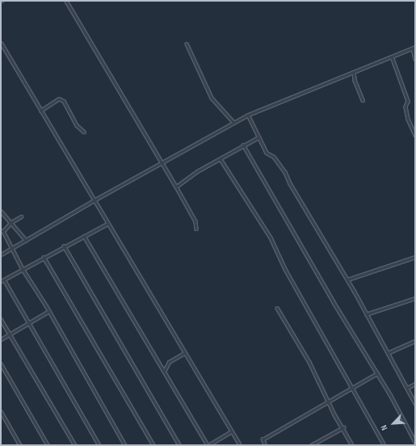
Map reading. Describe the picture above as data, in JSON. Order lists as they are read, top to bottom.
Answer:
{
  "north": "bottom left"
}
